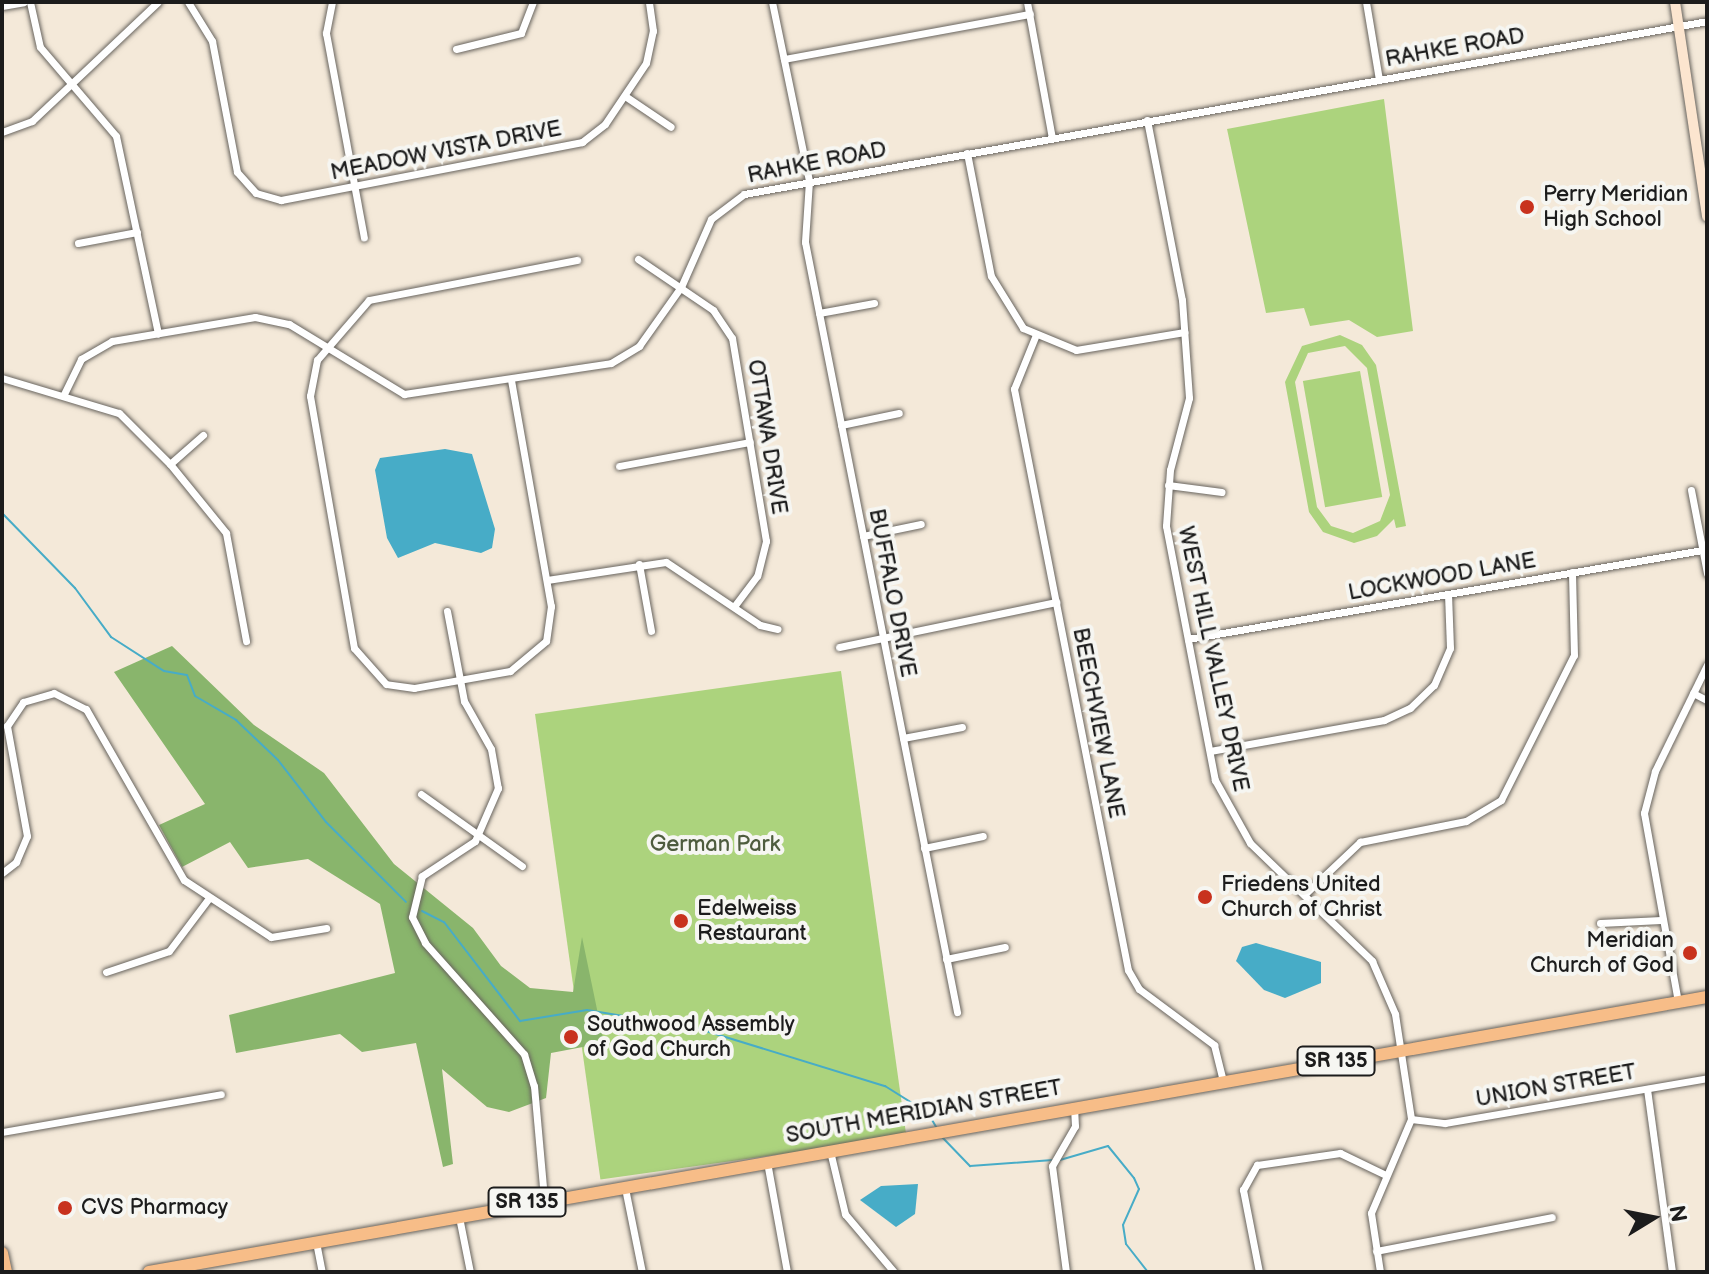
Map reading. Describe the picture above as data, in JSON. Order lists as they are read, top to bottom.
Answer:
{
  "streets": {
    "main road": ["SR 135", "SOUTH MERIDIAN STREET"],
    "street": [
      "RAHKE ROAD",
      "MEADOW VISTA DRIVE",
      "OTTAWA DRIVE",
      "LOCKWOOD LANE",
      "BUFFALO DRIVE",
      "WEST HILL VALLEY DRIVE",
      "BEECHVIEW LANE",
      "UNION STREET"
    ]
  },
  "crossings": [
    ["RAHKE ROAD", "OTTAWA DRIVE"],
    ["RAHKE ROAD", "BUFFALO DRIVE"],
    ["RAHKE ROAD", "WEST HILL VALLEY DRIVE"],
    ["LOCKWOOD LANE", "WEST HILL VALLEY DRIVE"],
    ["WEST HILL VALLEY DRIVE", "UNION STREET"],
    ["WEST HILL VALLEY DRIVE", "SOUTH MERIDIAN STREET"],
    ["BEECHVIEW LANE", "SOUTH MERIDIAN STREET"]
  ],
  "parks": ["German Park"],
  "places": [
    "Perry Meridian High School",
    "Friedens United Church of Christ",
    "Edelweiss Restaurant",
    "Meridian Church of God",
    "Southwood Assembly of God Church",
    "CVS Pharmacy"
  ],
  "north": "right"
}
